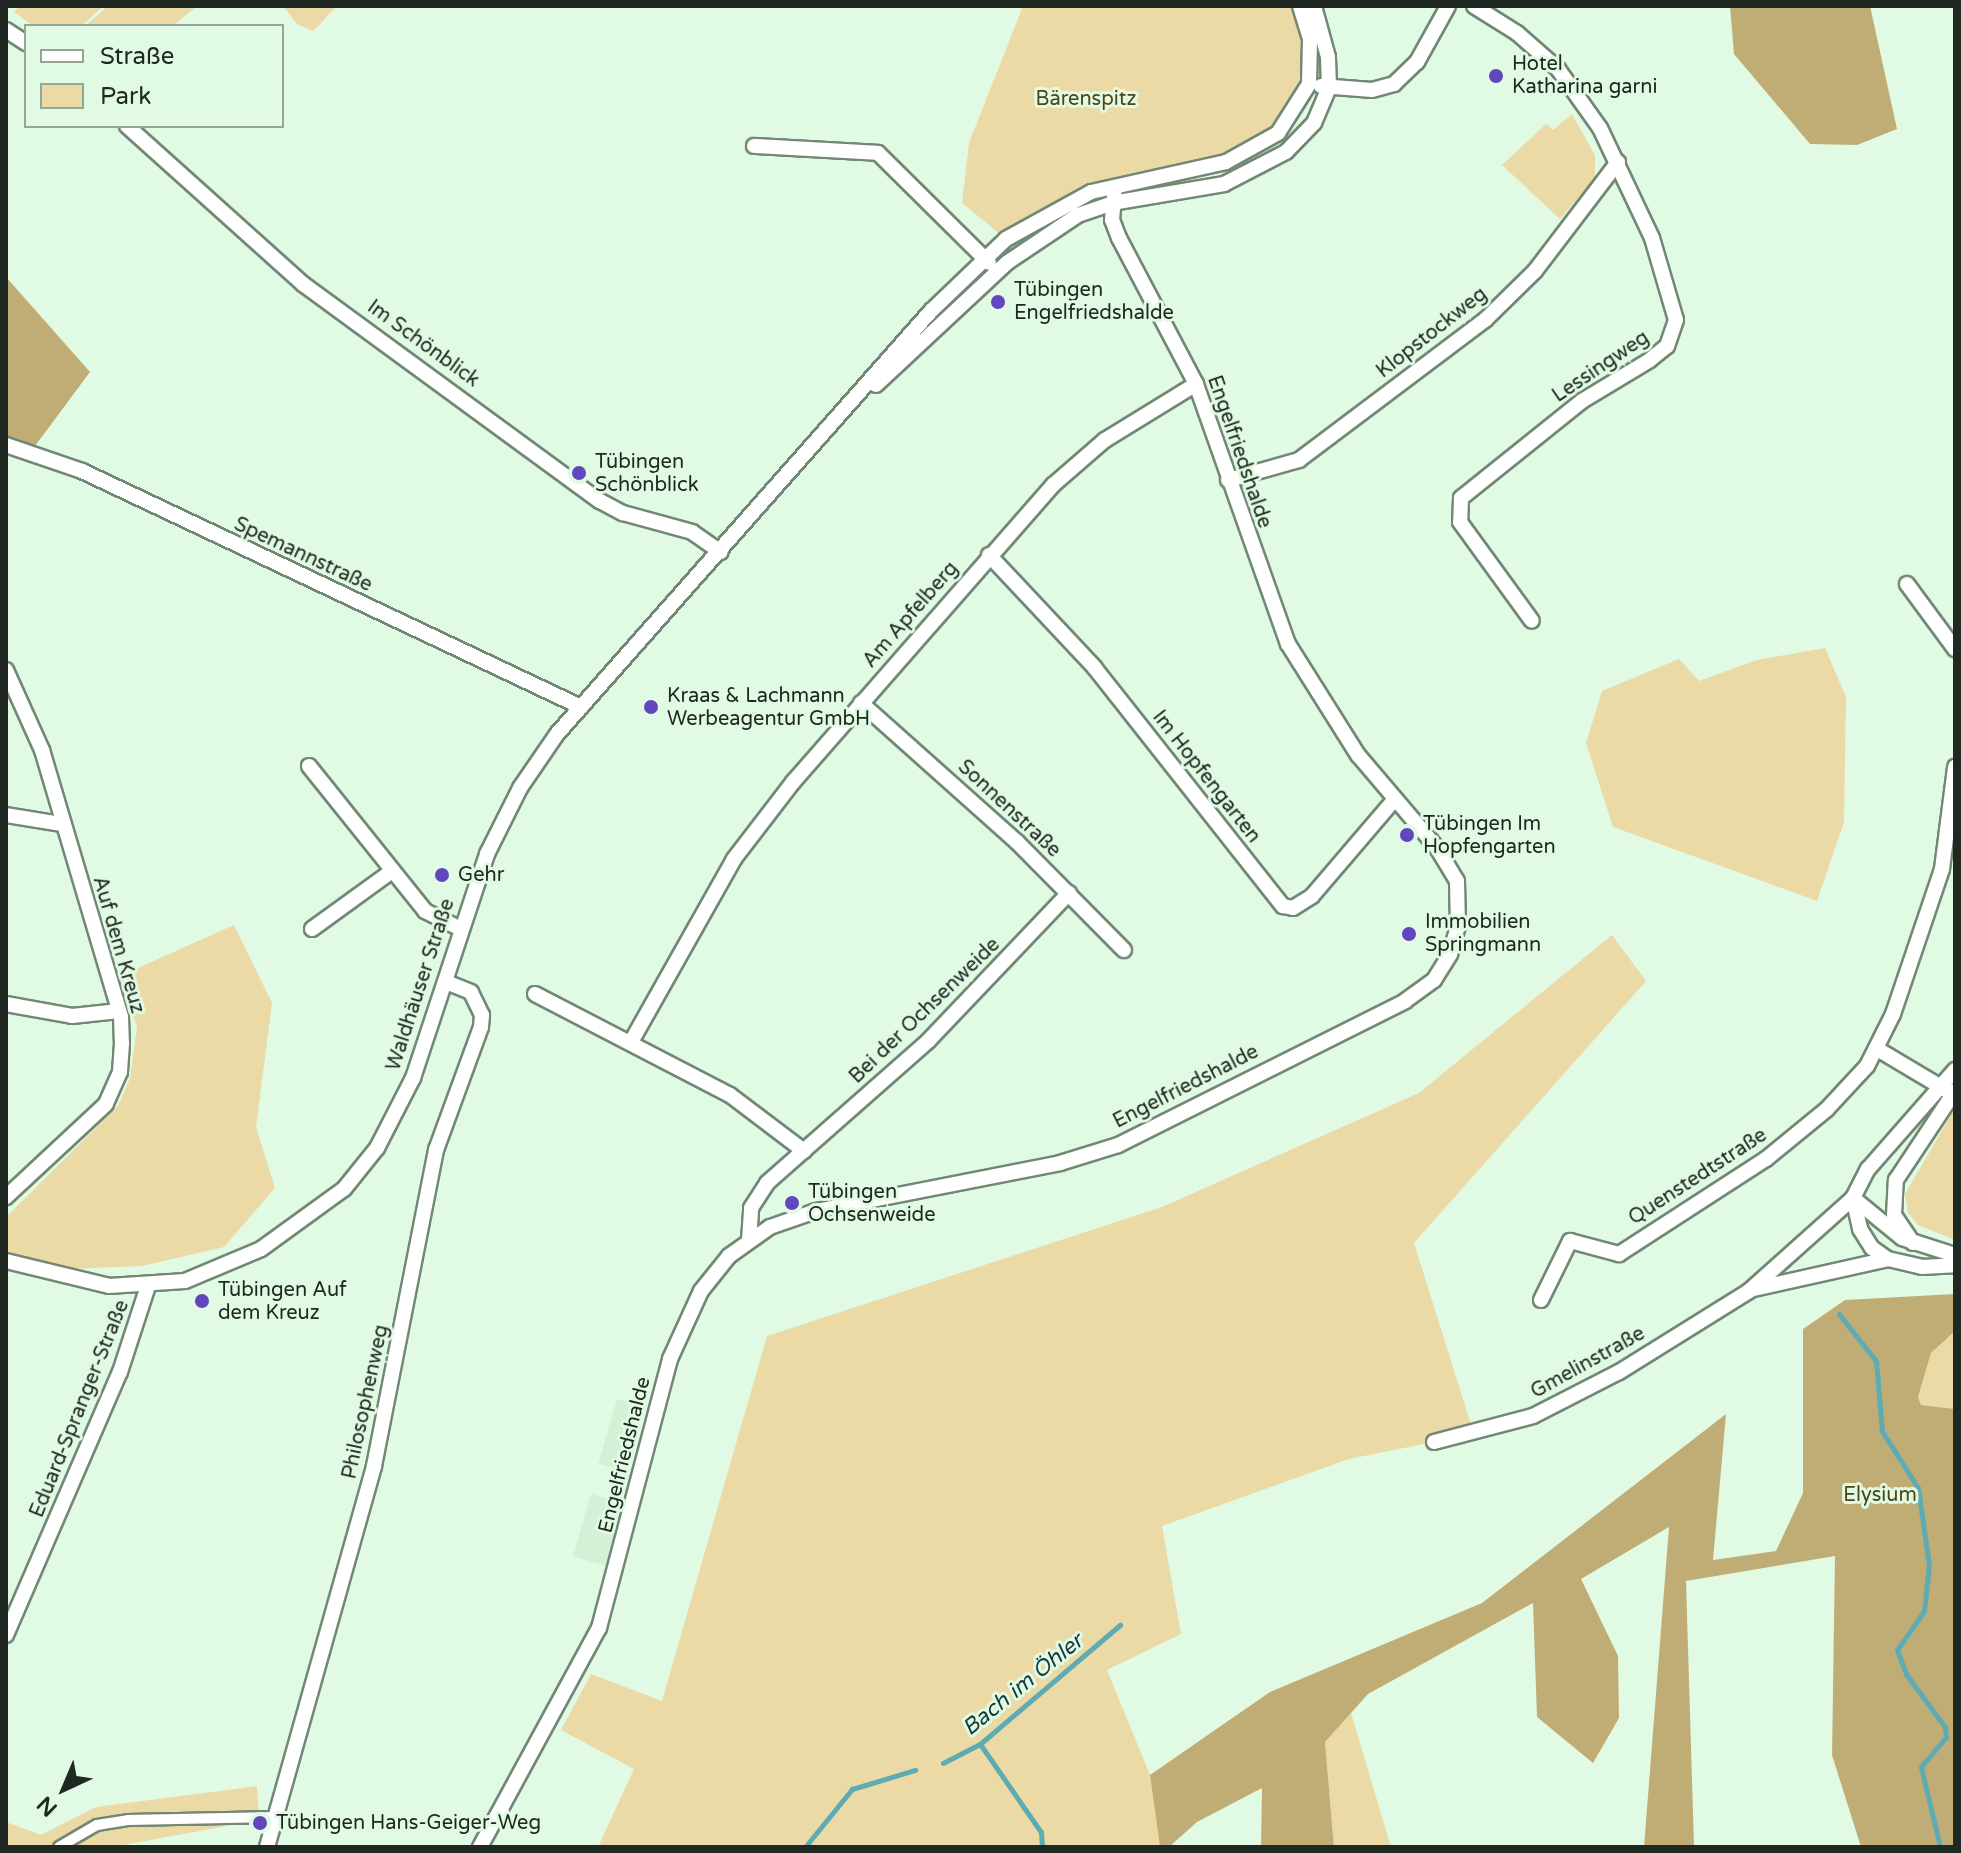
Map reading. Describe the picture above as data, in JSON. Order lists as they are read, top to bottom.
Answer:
{
  "streets": {
    "street": [
      "Klopstockweg",
      "Im Schönblick",
      "Lessingweg",
      "Engelfriedshalde",
      "Spemannstraße",
      "Am Apfelberg",
      "Im Hopfengarten",
      "Sonnenstraße",
      "Auf dem Kreuz",
      "Waldhäuser Straße",
      "Bei der Ochsenweide",
      "Quenstedtstraße",
      "Gmelinstraße",
      "Philosophenweg",
      "Eduard-Spranger-Straße"
    ]
  },
  "crossings": [
    ["Klopstockweg", "Lessingweg"],
    ["Klopstockweg", "Engelfriedshalde"],
    ["Im Schönblick", "Waldhäuser Straße"],
    ["Engelfriedshalde", "Am Apfelberg"],
    ["Engelfriedshalde", "Im Hopfengarten"],
    ["Engelfriedshalde", "Waldhäuser Straße"],
    ["Engelfriedshalde", "Bei der Ochsenweide"],
    ["Spemannstraße", "Waldhäuser Straße"],
    ["Am Apfelberg", "Im Hopfengarten"],
    ["Am Apfelberg", "Sonnenstraße"],
    ["Sonnenstraße", "Bei der Ochsenweide"],
    ["Waldhäuser Straße", "Philosophenweg"],
    ["Waldhäuser Straße", "Eduard-Spranger-Straße"]
  ],
  "water": ["Bach im Öhler"],
  "parks": ["Bärenspitz", "Elysium"],
  "places": [
    "Hotel Katharina garni",
    "Tübingen Engelfriedshalde",
    "Tübingen Schönblick",
    "Kraas & Lachmann Werbeagentur GmbH",
    "Tübingen Im Hopfengarten",
    "Gehr",
    "Immobilien Springmann",
    "Tübingen Ochsenweide",
    "Tübingen Auf dem Kreuz",
    "Tübingen Hans-Geiger-Weg"
  ],
  "legend": ["Straße", "Park"],
  "north": "bottom left"
}
